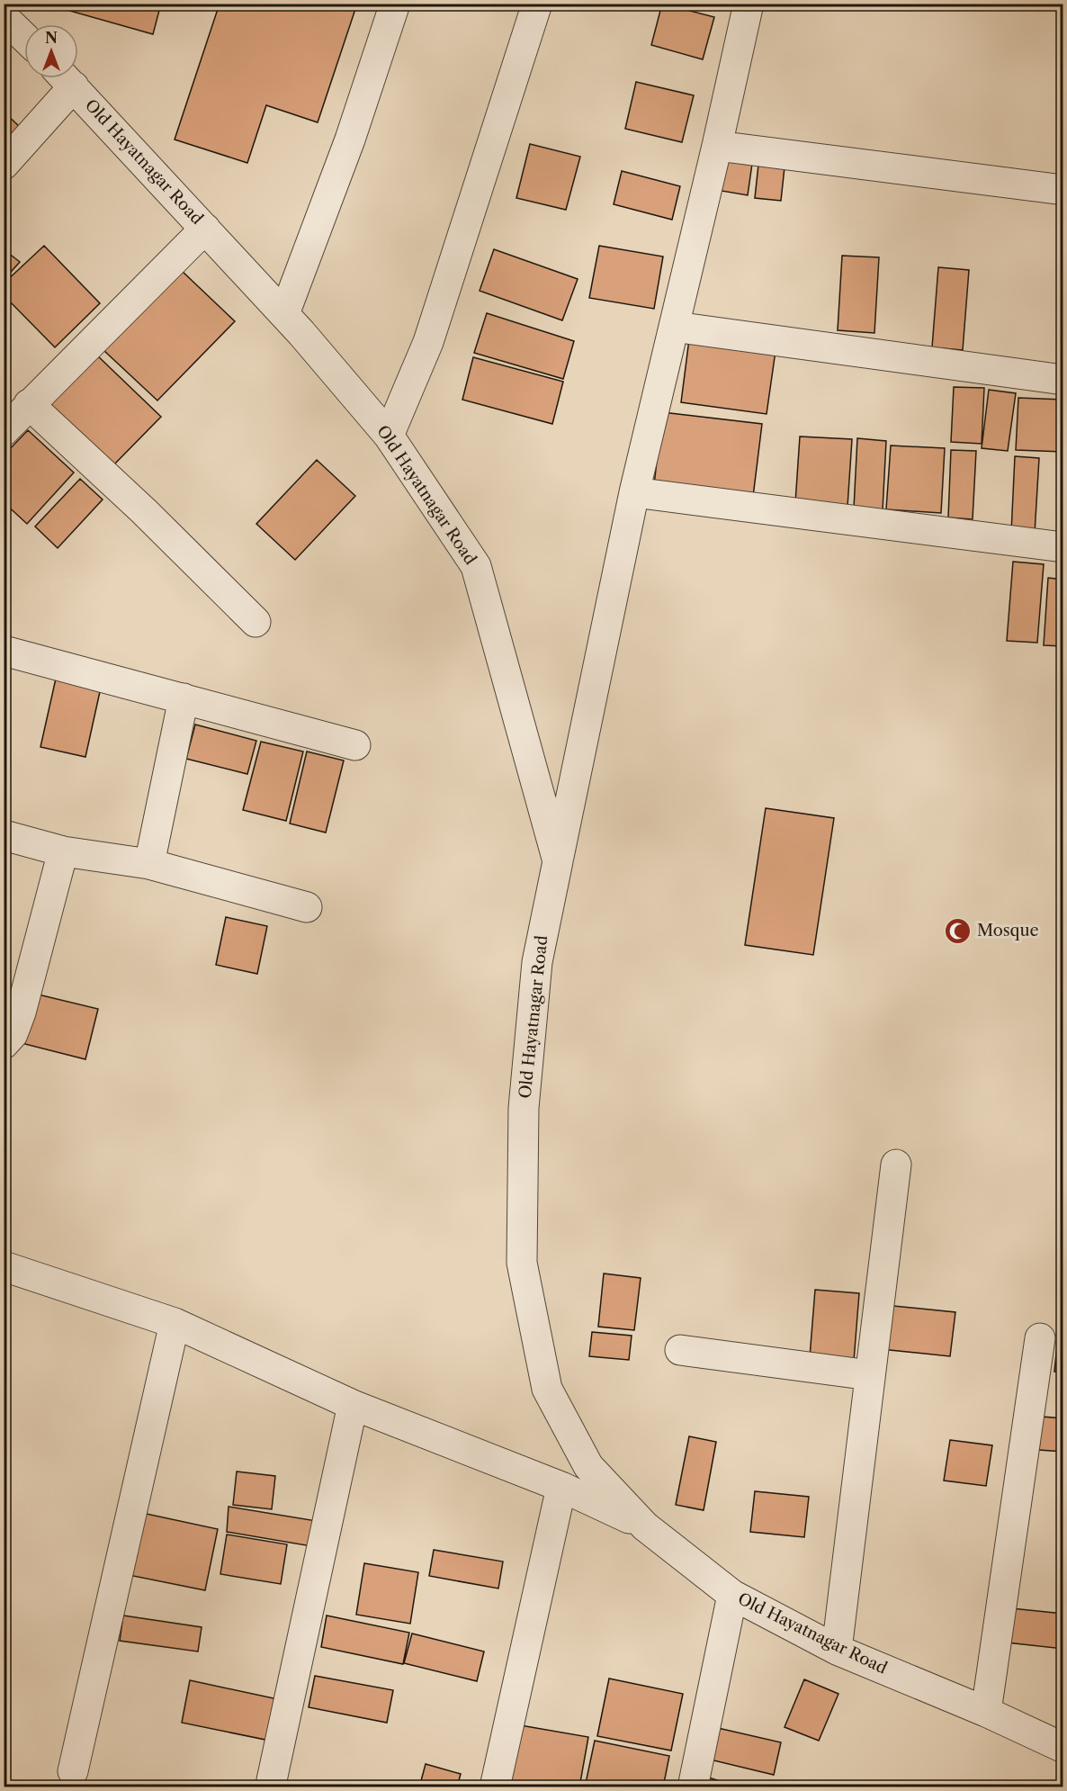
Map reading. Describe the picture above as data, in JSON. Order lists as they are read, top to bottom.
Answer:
{
  "streets": {
    "street": ["Old Hayatnagar Road"]
  },
  "places": {
    "mosque": ["Mosque"]
  },
  "north": "top"
}
